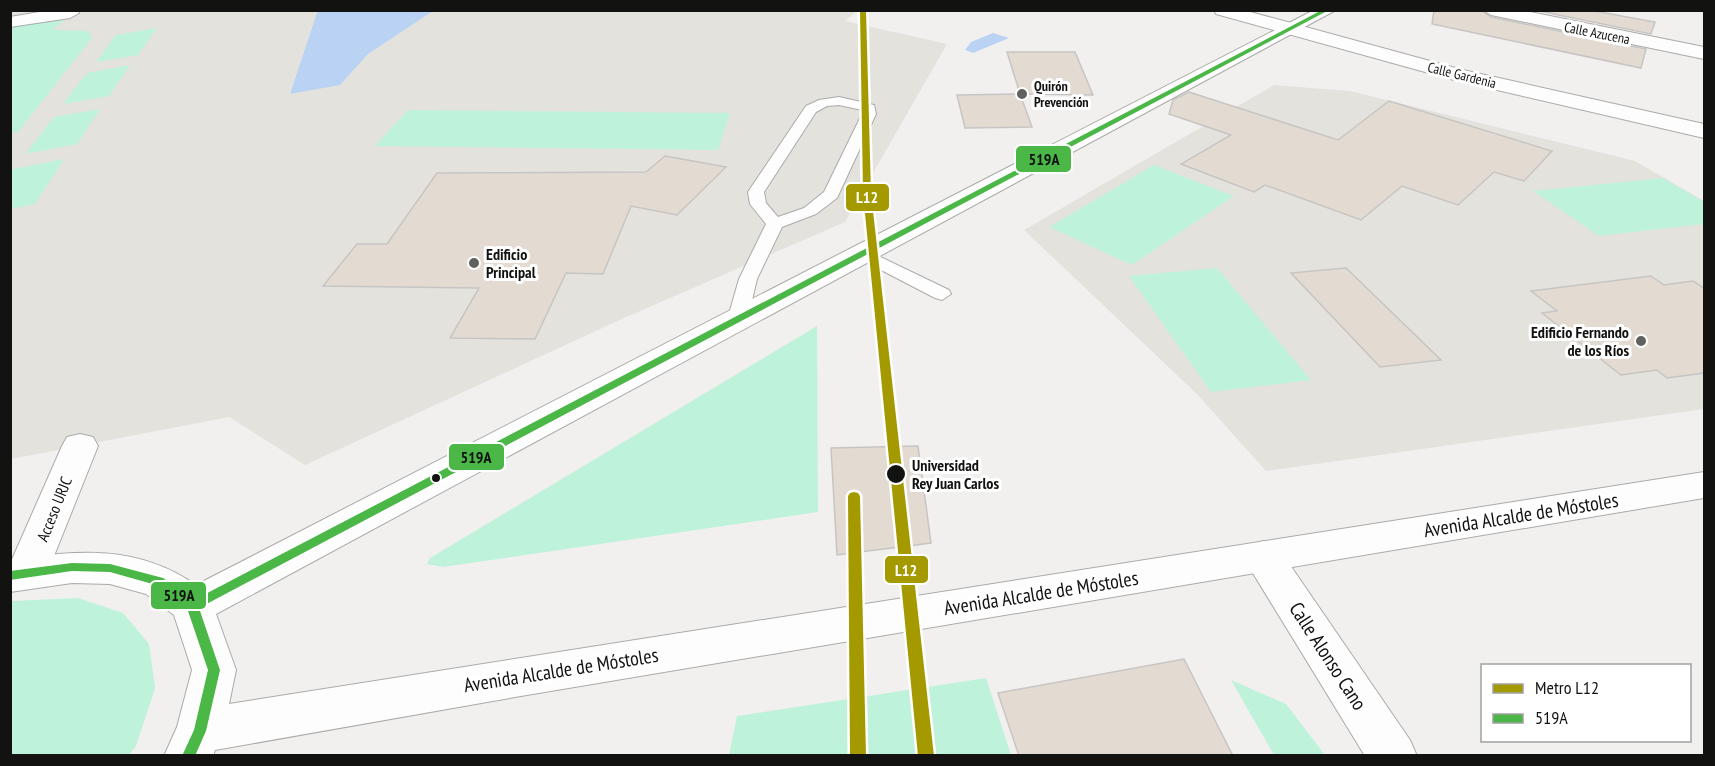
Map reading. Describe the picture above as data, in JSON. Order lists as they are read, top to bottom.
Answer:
{
  "streets": {
    "street": [
      "Calle Azucena",
      "Calle Gardenia",
      "Acceso URJC",
      "Avenida Alcalde de Móstoles",
      "Calle Alonso Cano"
    ]
  },
  "crossings": [
    ["Avenida Alcalde de Móstoles", "Calle Alonso Cano"]
  ],
  "places": [
    "Quirón Prevención",
    "Edificio Principal",
    "Edificio Fernando de los Ríos",
    "Universidad Rey Juan Carlos"
  ],
  "lines": ["metro line L12", "transit line 519A"],
  "legend": ["Metro L12", "519A"]
}
